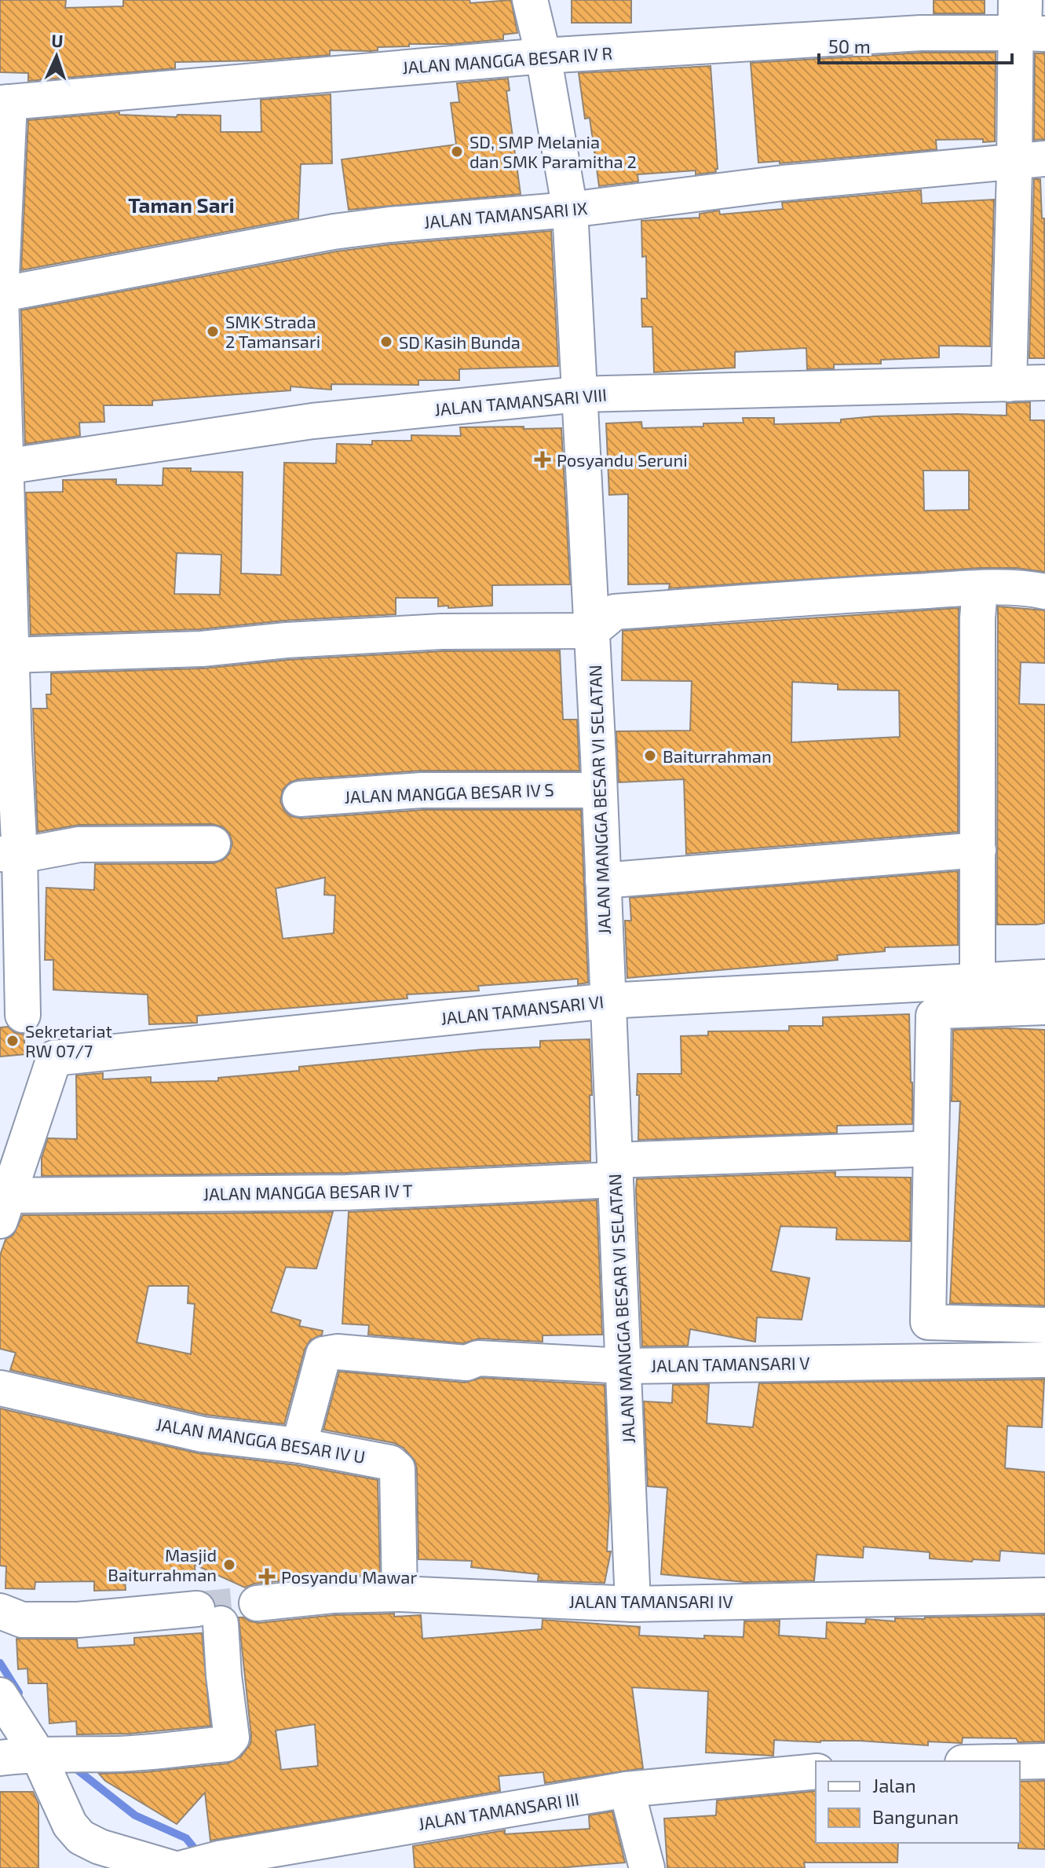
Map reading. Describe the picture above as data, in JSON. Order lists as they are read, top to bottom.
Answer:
{
  "streets": {
    "street": [
      "JALAN MANGGA BESAR IV R",
      "JALAN TAMANSARI IX",
      "JALAN TAMANSARI VIII",
      "JALAN MANGGA BESAR IV S",
      "JALAN MANGGA BESAR VI SELATAN",
      "JALAN TAMANSARI VI",
      "JALAN MANGGA BESAR IV T",
      "JALAN TAMANSARI V",
      "JALAN MANGGA BESAR IV U",
      "JALAN TAMANSARI IV",
      "JALAN TAMANSARI III"
    ]
  },
  "crossings": [
    ["JALAN MANGGA BESAR IV R", "JALAN MANGGA BESAR VI SELATAN"],
    ["JALAN TAMANSARI IX", "JALAN MANGGA BESAR VI SELATAN"],
    ["JALAN TAMANSARI VIII", "JALAN MANGGA BESAR VI SELATAN"],
    ["JALAN MANGGA BESAR IV S", "JALAN MANGGA BESAR VI SELATAN"],
    ["JALAN MANGGA BESAR VI SELATAN", "JALAN TAMANSARI VI"],
    ["JALAN MANGGA BESAR VI SELATAN", "JALAN MANGGA BESAR IV T"],
    ["JALAN MANGGA BESAR VI SELATAN", "JALAN TAMANSARI V"],
    ["JALAN MANGGA BESAR VI SELATAN", "JALAN TAMANSARI IV"],
    ["JALAN TAMANSARI V", "JALAN MANGGA BESAR IV U"],
    ["JALAN MANGGA BESAR IV U", "JALAN TAMANSARI IV"]
  ],
  "districts": ["Taman Sari"],
  "places": {
    "other": [
      "SD, SMP Melania dan SMK Paramitha 2",
      "SMK Strada 2 Tamansari",
      "SD Kasih Bunda",
      "Baiturrahman",
      "Sekretariat RW 07/7",
      "Masjid Baiturrahman"
    ],
    "health": ["Posyandu Seruni", "Posyandu Mawar"]
  },
  "legend": ["Jalan", "Bangunan"],
  "scale_bar": "50 m",
  "north": "top"
}
